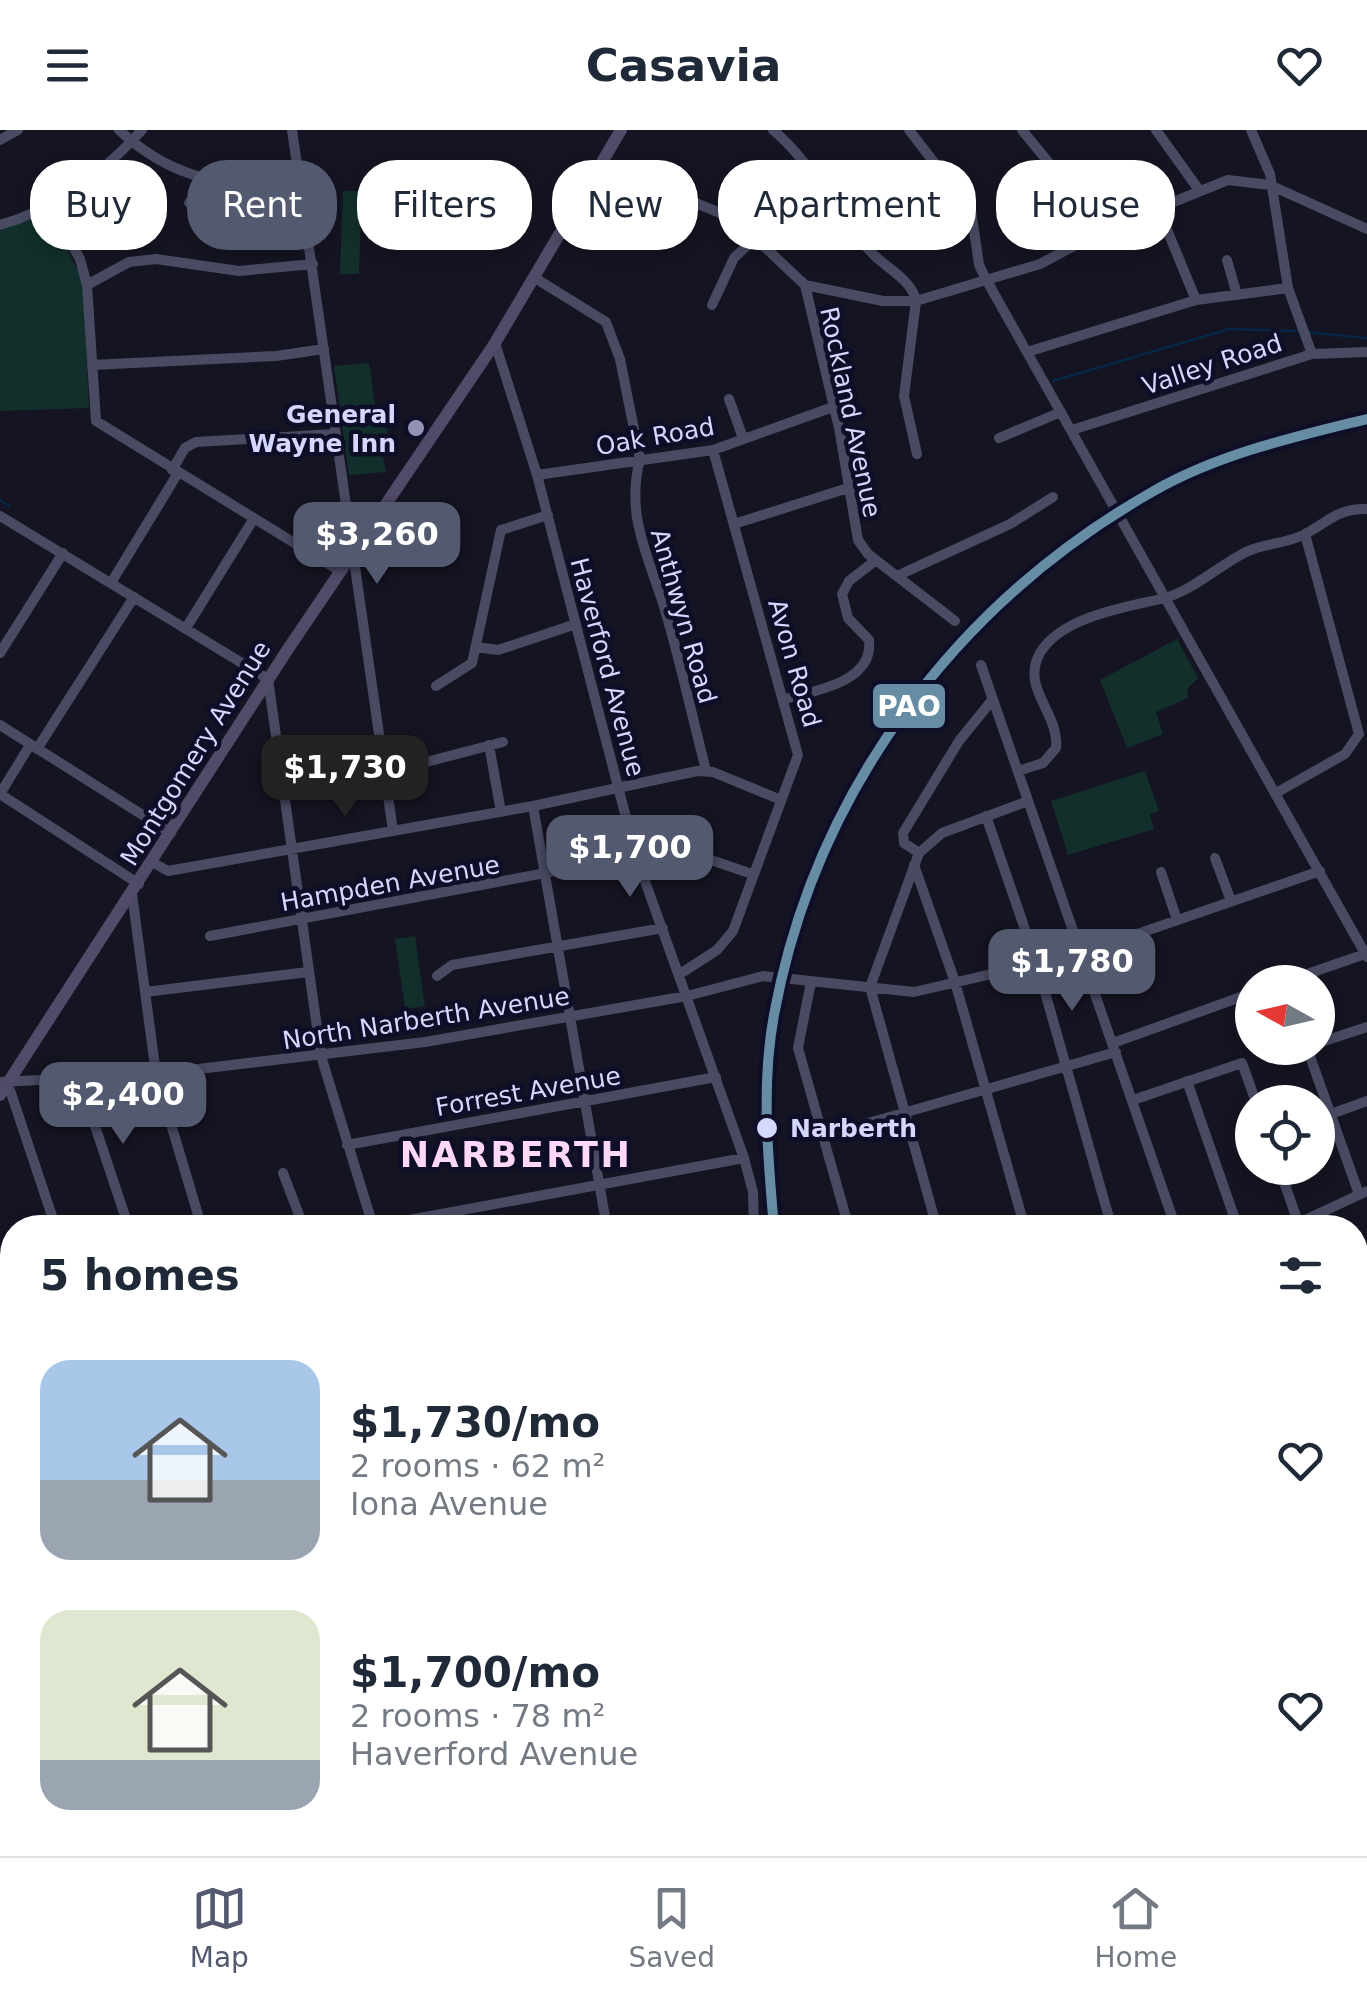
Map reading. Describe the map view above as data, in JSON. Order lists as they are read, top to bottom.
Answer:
{
  "streets": {
    "main road": ["Montgomery Avenue"],
    "street": [
      "Valley Road",
      "Rockland Avenue",
      "Oak Road",
      "Anthwyn Road",
      "Avon Road",
      "Haverford Avenue",
      "Hampden Avenue",
      "North Narberth Avenue",
      "Forrest Avenue"
    ]
  },
  "crossings": [
    ["Rockland Avenue", "Oak Road"],
    ["Oak Road", "Anthwyn Road"],
    ["Oak Road", "Avon Road"],
    ["Oak Road", "Haverford Avenue"],
    ["Anthwyn Road", "Montgomery Avenue"],
    ["Avon Road", "Haverford Avenue"],
    ["Haverford Avenue", "Montgomery Avenue"],
    ["Haverford Avenue", "Hampden Avenue"],
    ["Haverford Avenue", "North Narberth Avenue"],
    ["Haverford Avenue", "Forrest Avenue"],
    ["Montgomery Avenue", "North Narberth Avenue"]
  ],
  "districts": ["NARBERTH"],
  "places": ["General Wayne Inn", "Narberth"],
  "lines": ["transit line PAO"],
  "north": "left",
  "page": {
    "header": "Casavia",
    "chip": [
      "Buy",
      "Rent",
      "Filters",
      "New",
      "Apartment",
      "House"
    ],
    "price": [
      "$3,260",
      "$1,730",
      "$1,700",
      "$1,780",
      "$2,400"
    ],
    "heading": "5 homes",
    "list": [
      {
        "name": "$1,730/mo",
        "note": "2 rooms · 62 m² · Iona Avenue"
      },
      {
        "name": "$1,700/mo",
        "note": "2 rooms · 78 m² · Haverford Avenue"
      }
    ],
    "tabs": ["Map", "Saved", "Home"]
  }
}
